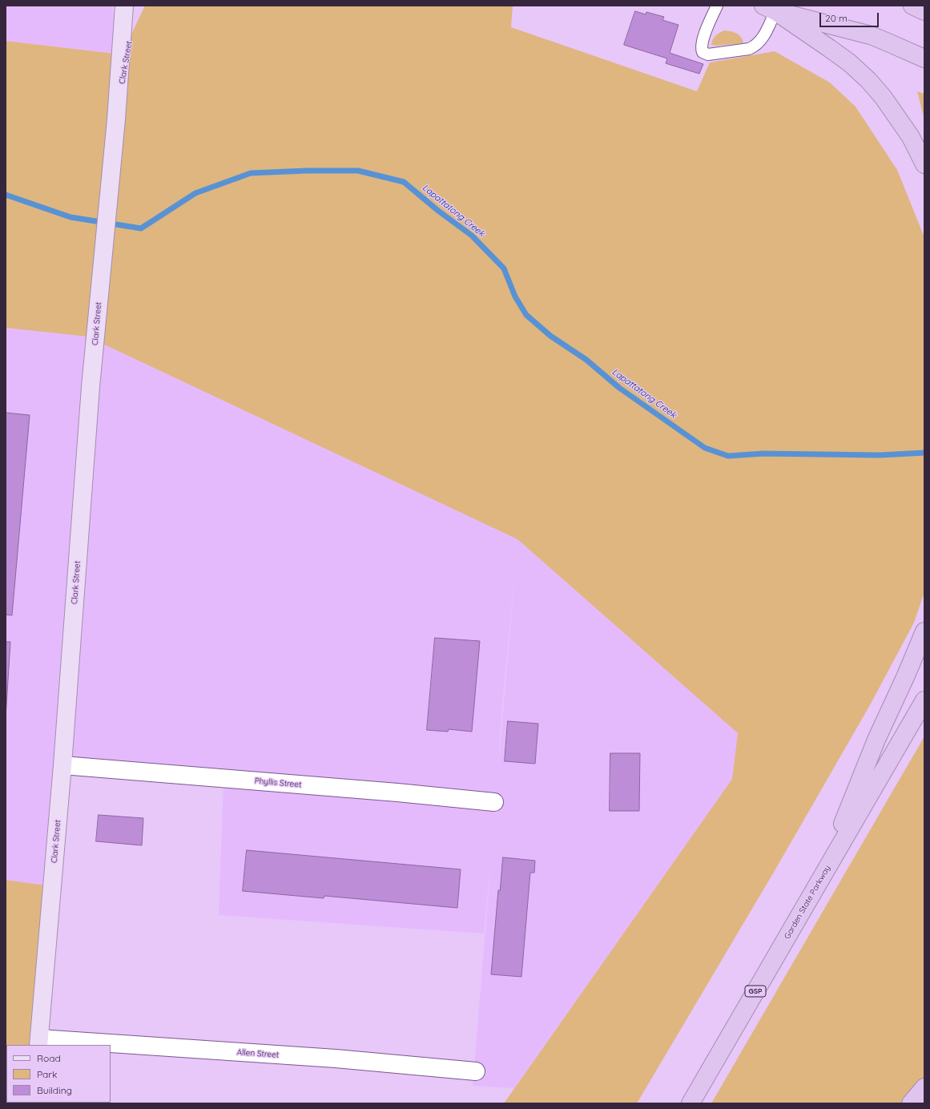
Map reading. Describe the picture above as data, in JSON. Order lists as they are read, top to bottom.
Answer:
{
  "streets": {
    "highway": ["Garden State Parkway", "GSP"],
    "main road": ["Clark Street"],
    "street": ["Phyllis Street", "Allen Street"]
  },
  "crossings": [
    ["Clark Street", "Phyllis Street"],
    ["Clark Street", "Allen Street"]
  ],
  "water": ["Lapattatong Creek"],
  "legend": ["Road", "Park", "Building"],
  "scale_bar": "20 m"
}
